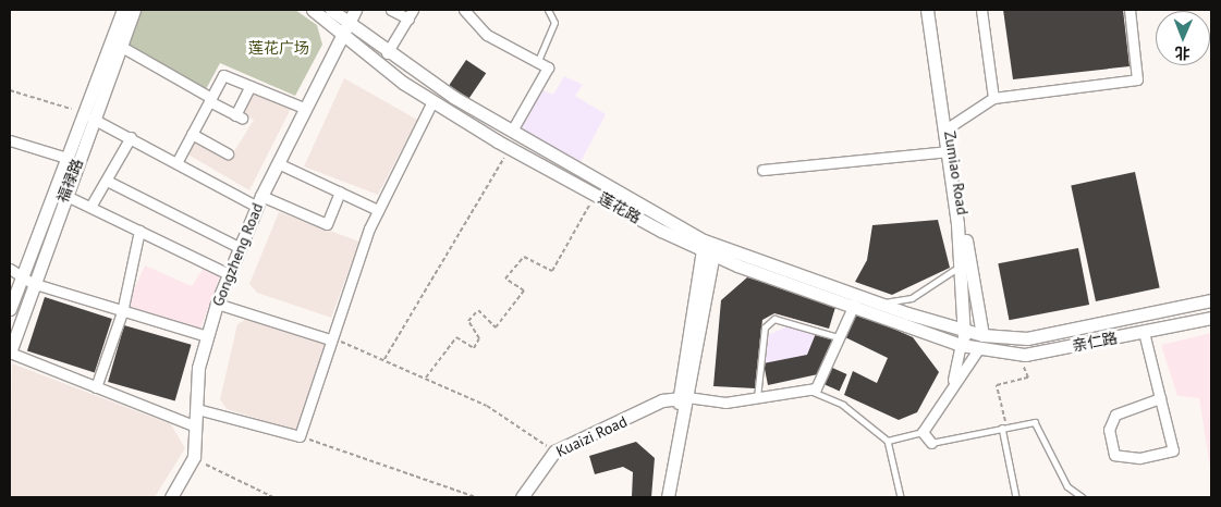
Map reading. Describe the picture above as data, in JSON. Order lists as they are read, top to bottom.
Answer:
{
  "streets": {
    "main road": [
      "Zumiao Road",
      "福禄路",
      "莲花路",
      "Gongzheng Road",
      "亲仁路",
      "Kuaizi Road"
    ]
  },
  "crossings": [
    ["Zumiao Road", "莲花路"],
    ["Zumiao Road", "亲仁路"],
    ["莲花路", "Gongzheng Road"],
    ["莲花路", "亲仁路"]
  ],
  "parks": ["莲花广场"],
  "north": "bottom"
}
